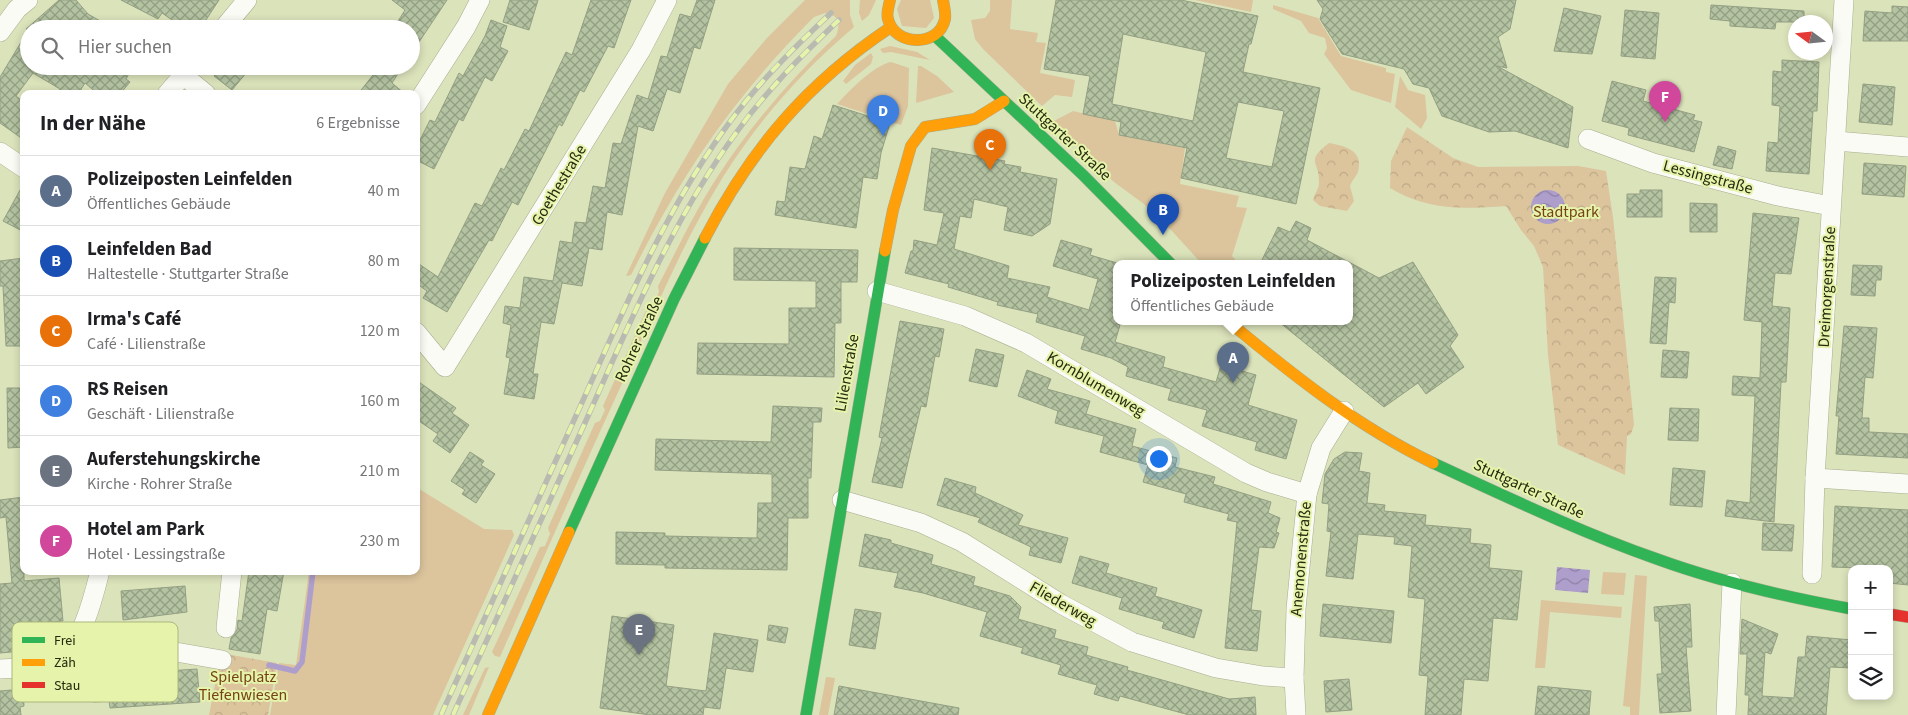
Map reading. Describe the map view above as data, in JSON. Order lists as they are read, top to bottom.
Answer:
{
  "streets": {
    "street": [
      "Stuttgarter Straße",
      "Lessingstraße",
      "Goethestraße",
      "Dreimorgenstraße",
      "Rohrer Straße",
      "Lilienstraße",
      "Kornblumenweg",
      "Anemonenstraße",
      "Fliederweg"
    ]
  },
  "crossings": [
    ["Stuttgarter Straße", "Lilienstraße"],
    ["Stuttgarter Straße", "Anemonenstraße"],
    ["Lessingstraße", "Dreimorgenstraße"],
    ["Lilienstraße", "Kornblumenweg"],
    ["Lilienstraße", "Fliederweg"],
    ["Kornblumenweg", "Anemonenstraße"],
    ["Anemonenstraße", "Fliederweg"]
  ],
  "parks": ["Stadtpark", "Spielplatz Tiefenwiesen"],
  "legend": ["Frei", "Zäh", "Stau"],
  "north": "left",
  "page": {
    "search": "Hier suchen",
    "pins": [
      "F",
      "D",
      "C",
      "B",
      "A",
      "E"
    ],
    "heading": ["In der Nähe", "6 Ergebnisse"],
    "list": [
      {
        "mark": "A",
        "name": "Polizeiposten Leinfelden",
        "note": "Öffentliches Gebäude",
        "value": "40 m"
      },
      {
        "mark": "B",
        "name": "Leinfelden Bad",
        "note": "Haltestelle · Stuttgarter Straße",
        "value": "80 m"
      },
      {
        "mark": "C",
        "name": "Irma's Café",
        "note": "Café · Lilienstraße",
        "value": "120 m"
      },
      {
        "mark": "D",
        "name": "RS Reisen",
        "note": "Geschäft · Lilienstraße",
        "value": "160 m"
      },
      {
        "mark": "E",
        "name": "Auferstehungskirche",
        "note": "Kirche · Rohrer Straße",
        "value": "210 m"
      },
      {
        "mark": "F",
        "name": "Hotel am Park",
        "note": "Hotel · Lessingstraße",
        "value": "230 m"
      }
    ],
    "popup": ["Polizeiposten Leinfelden", "Öffentliches Gebäude"],
    "map_buttons": ["+", "−"]
  }
}
